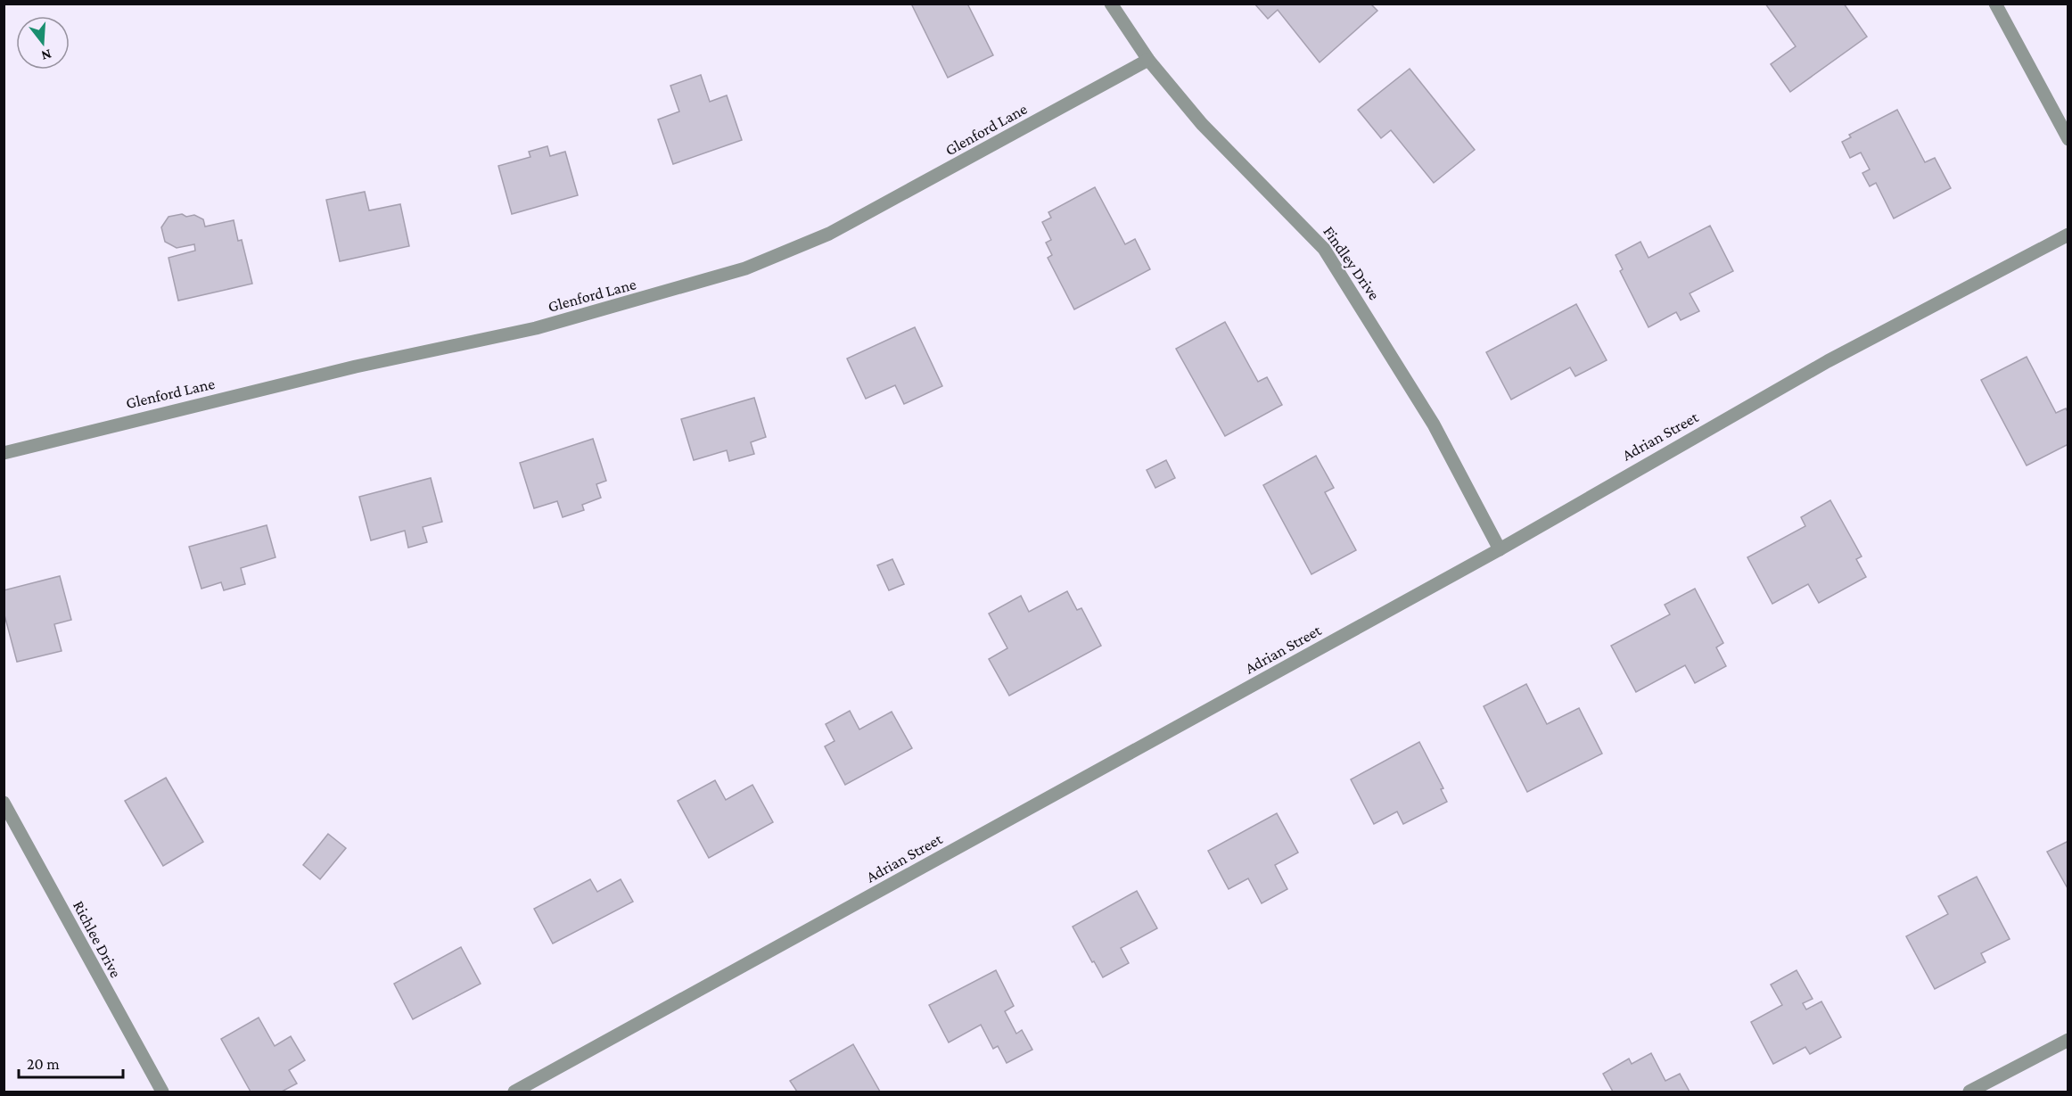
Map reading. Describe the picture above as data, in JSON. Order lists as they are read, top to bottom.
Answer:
{
  "streets": {
    "street": [
      "Glenford Lane",
      "Findley Drive",
      "Adrian Street",
      "Richlee Drive"
    ]
  },
  "crossings": [
    ["Glenford Lane", "Findley Drive"],
    ["Findley Drive", "Adrian Street"]
  ],
  "scale_bar": "20 m",
  "north": "bottom"
}
